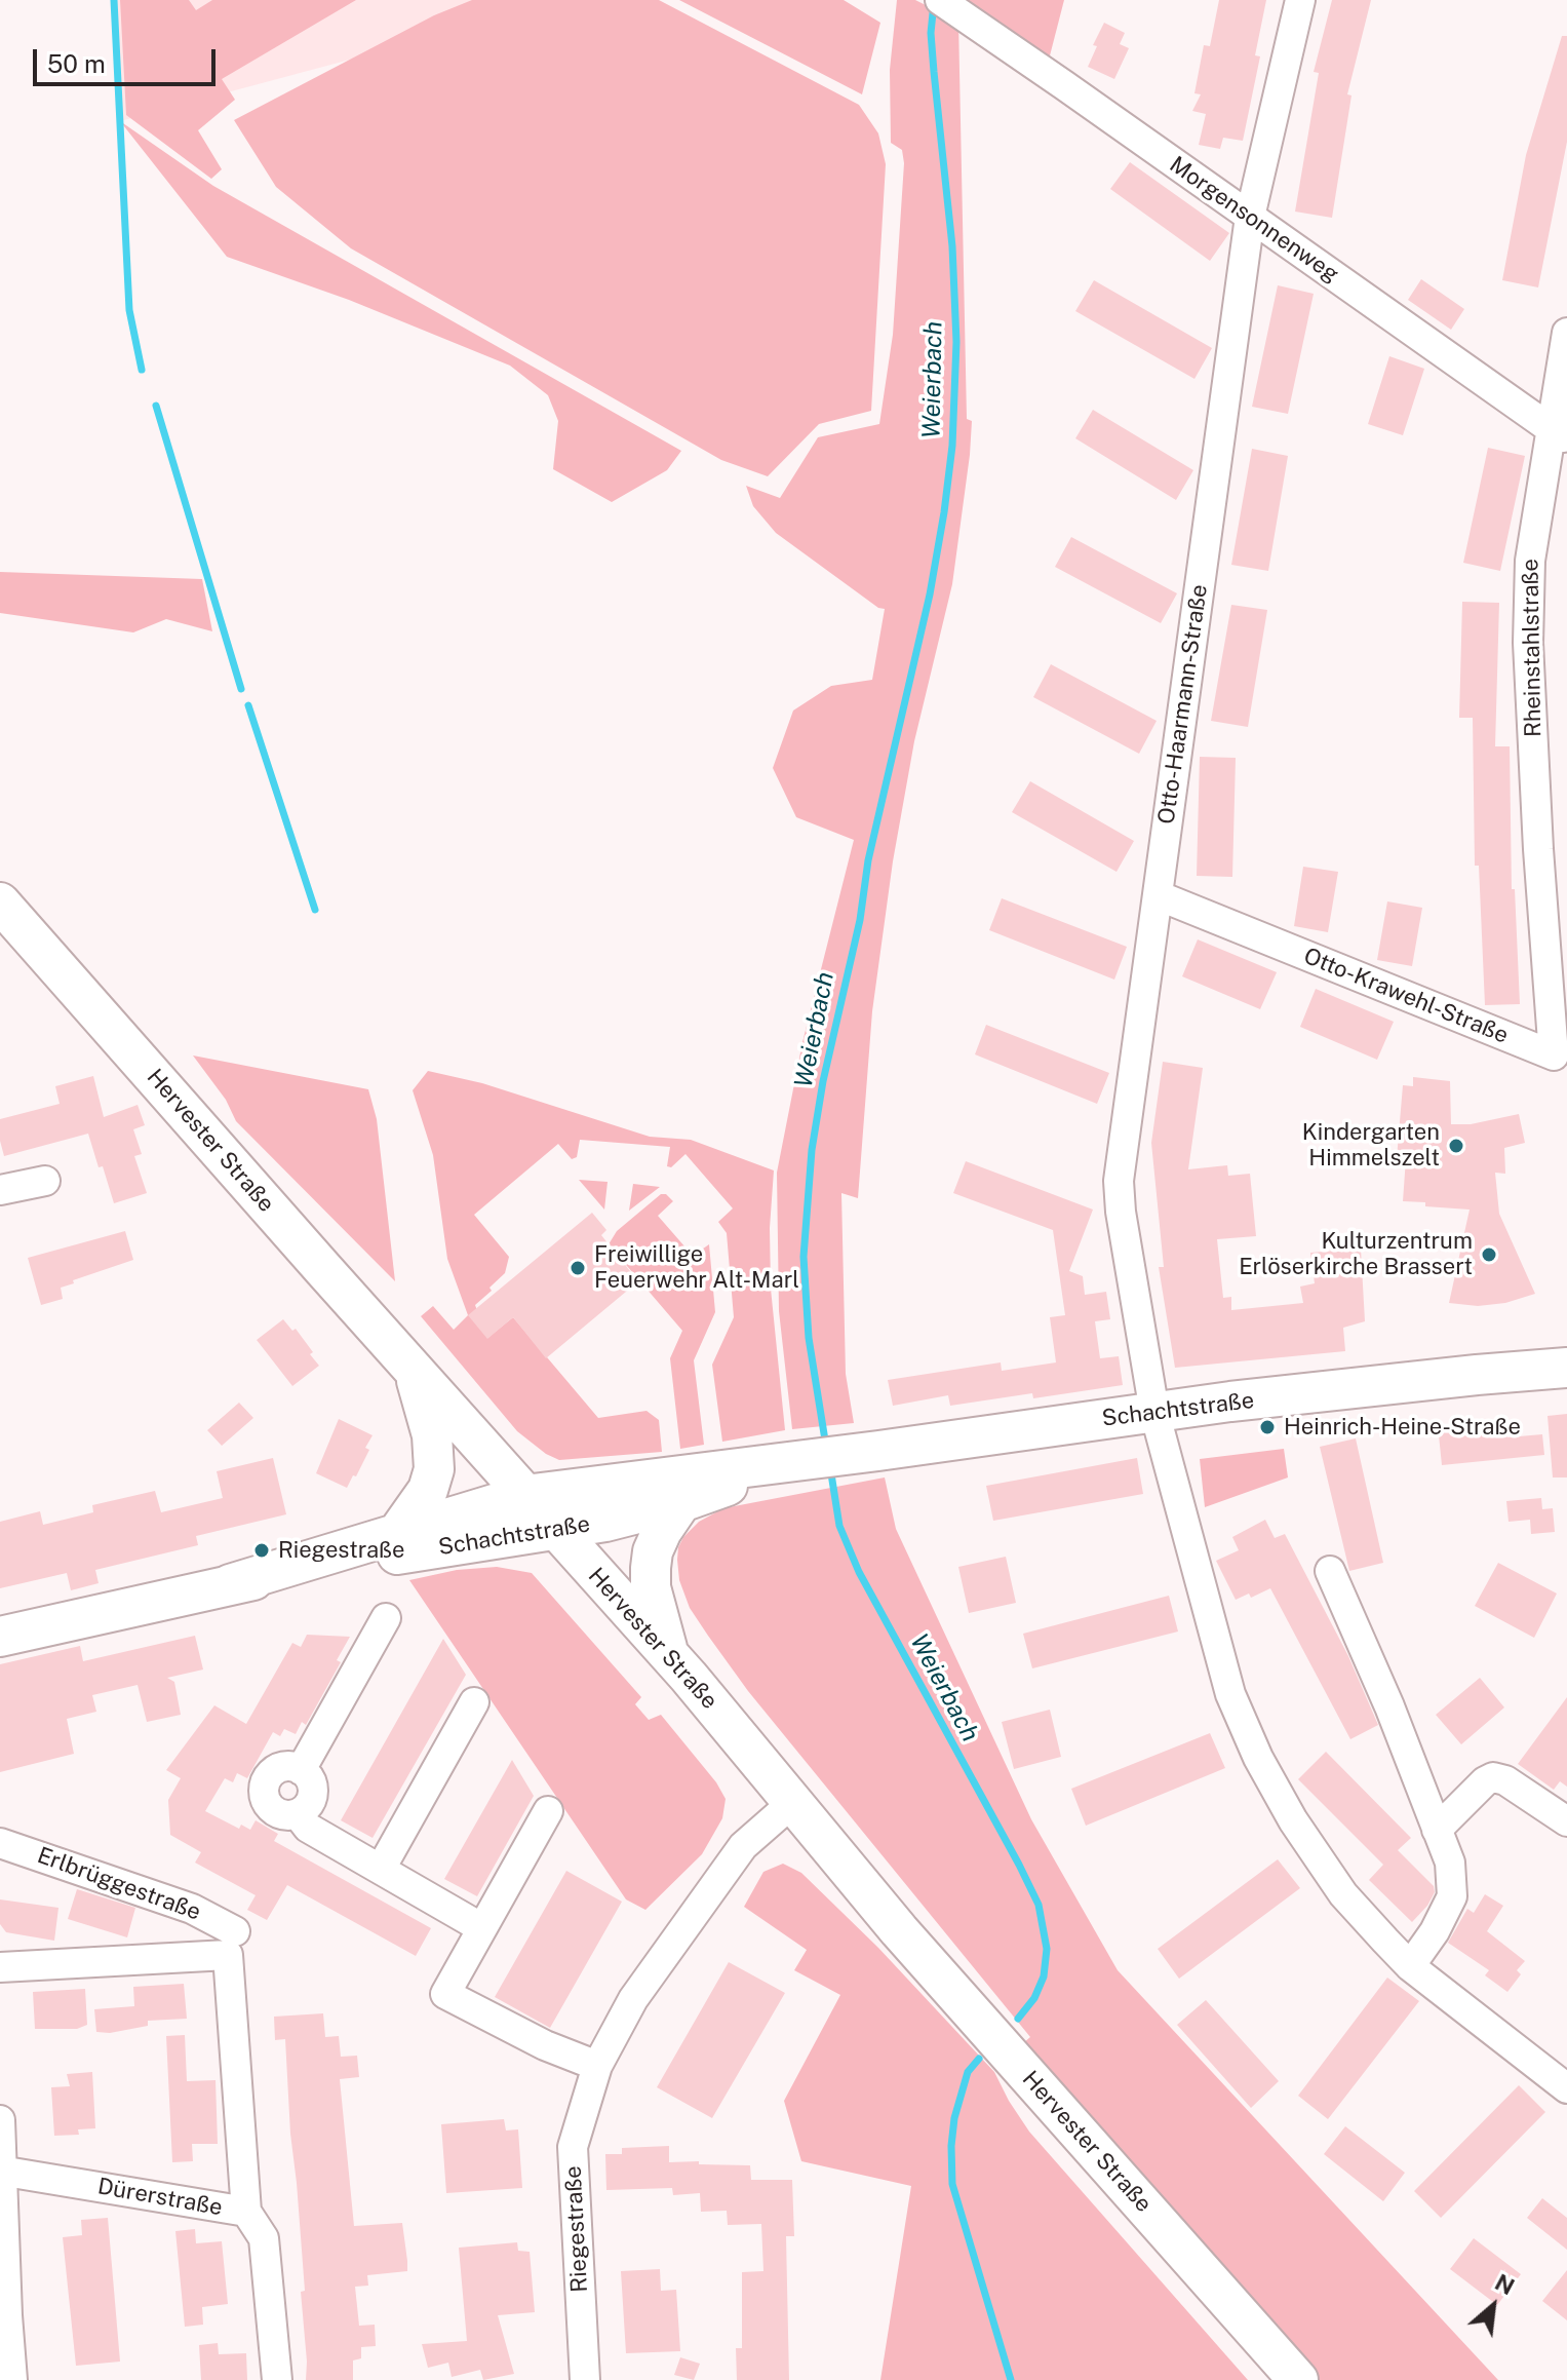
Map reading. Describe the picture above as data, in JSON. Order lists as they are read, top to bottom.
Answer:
{
  "streets": {
    "street": [
      "Morgensonnenweg",
      "Rheinstahlstraße",
      "Otto-Haarmann-Straße",
      "Otto-Krawehl-Straße",
      "Hervester Straße",
      "Schachtstraße",
      "Erlbrüggestraße",
      "Dürerstraße",
      "Riegestraße"
    ]
  },
  "crossings": [
    ["Morgensonnenweg", "Rheinstahlstraße"],
    ["Morgensonnenweg", "Otto-Haarmann-Straße"],
    ["Rheinstahlstraße", "Otto-Krawehl-Straße"],
    ["Otto-Haarmann-Straße", "Otto-Krawehl-Straße"],
    ["Otto-Haarmann-Straße", "Schachtstraße"],
    ["Hervester Straße", "Schachtstraße"],
    ["Hervester Straße", "Riegestraße"]
  ],
  "water": ["Weierbach"],
  "places": [
    "Kindergarten Himmelszelt",
    "Kulturzentrum Erlöserkirche Brassert",
    "Freiwillige Feuerwehr Alt-Marl",
    "Heinrich-Heine-Straße",
    "Riegestraße"
  ],
  "scale_bar": "50 m",
  "north": "top right"
}
